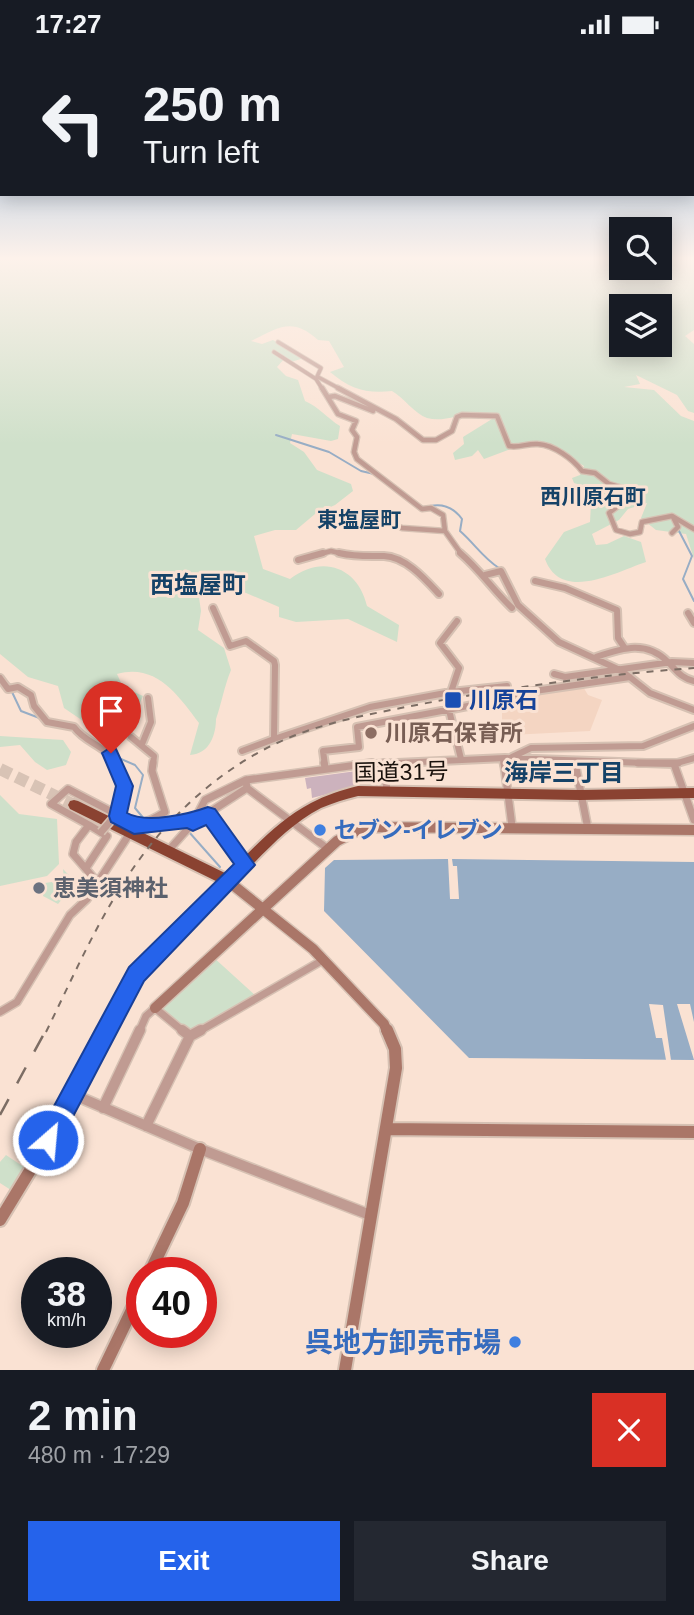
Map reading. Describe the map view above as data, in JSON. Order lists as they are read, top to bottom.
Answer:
{
  "streets": {
    "highway": ["国道31号"]
  },
  "districts": [
    "西川原石町",
    "東塩屋町",
    "西塩屋町",
    "海岸三丁目"
  ],
  "places": {
    "transit": ["川原石"],
    "other": [
      "川原石保育所",
      "セブン-イレブン",
      "恵美須神社",
      "呉地方卸売市場"
    ]
  },
  "page": {
    "status": "17:27",
    "turn": ["250 m", "Turn left"],
    "speed": "38 km/h",
    "limit": "40",
    "heading": ["2 min", "480 m · 17:29"],
    "buttons": ["Exit", "Share"]
  }
}
